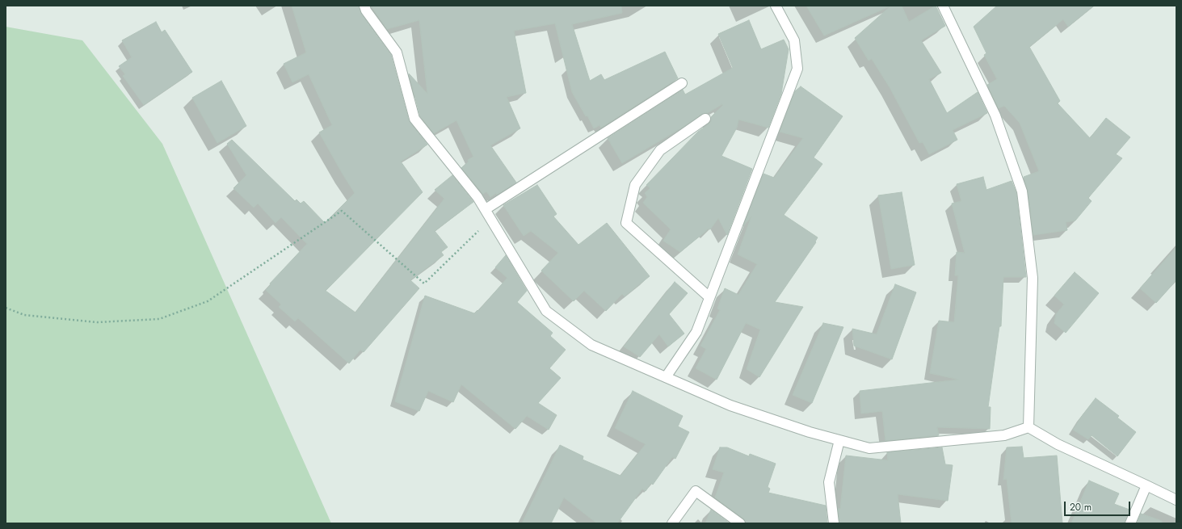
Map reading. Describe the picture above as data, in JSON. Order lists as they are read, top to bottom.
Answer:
{
  "scale_bar": "20 m"
}
